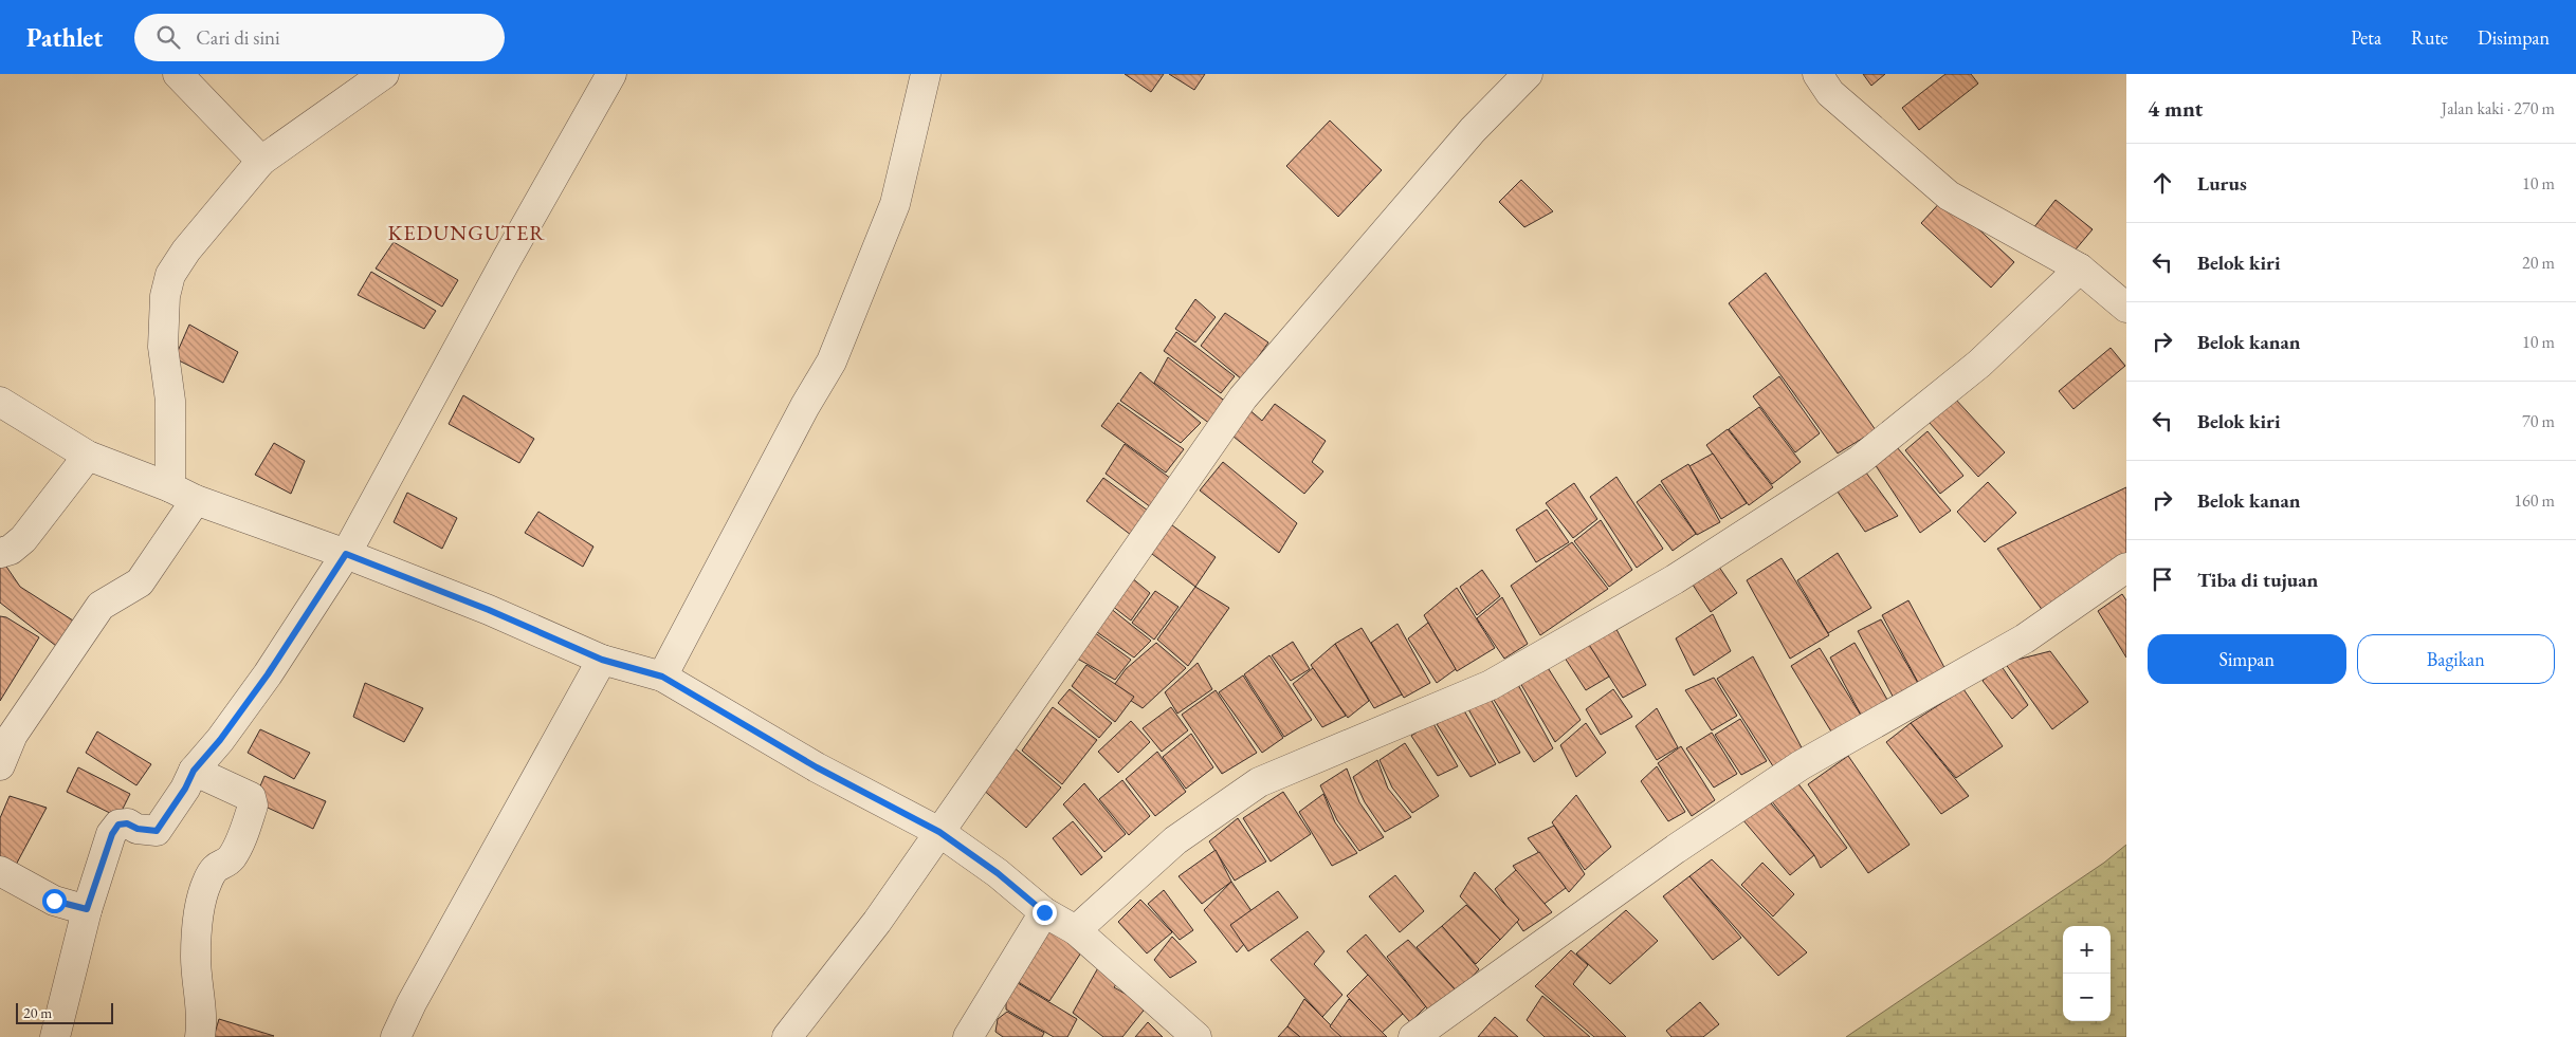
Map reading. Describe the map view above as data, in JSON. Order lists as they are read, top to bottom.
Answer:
{
  "districts": ["KEDUNGUTER"],
  "scale_bar": "20 m",
  "page": {
    "header": "Pathlet",
    "search": "Cari di sini",
    "nav": ["Peta", "Rute", "Disimpan"],
    "heading": ["4 mnt", "Jalan kaki · 270 m"],
    "list": [
      ["Lurus", "10 m"],
      ["Belok kiri", "20 m"],
      ["Belok kanan", "10 m"],
      ["Belok kiri", "70 m"],
      ["Belok kanan", "160 m"],
      "Tiba di tujuan"
    ],
    "buttons": ["Simpan", "Bagikan"],
    "map_buttons": ["+", "−"],
    "scale": "20 m"
  }
}
